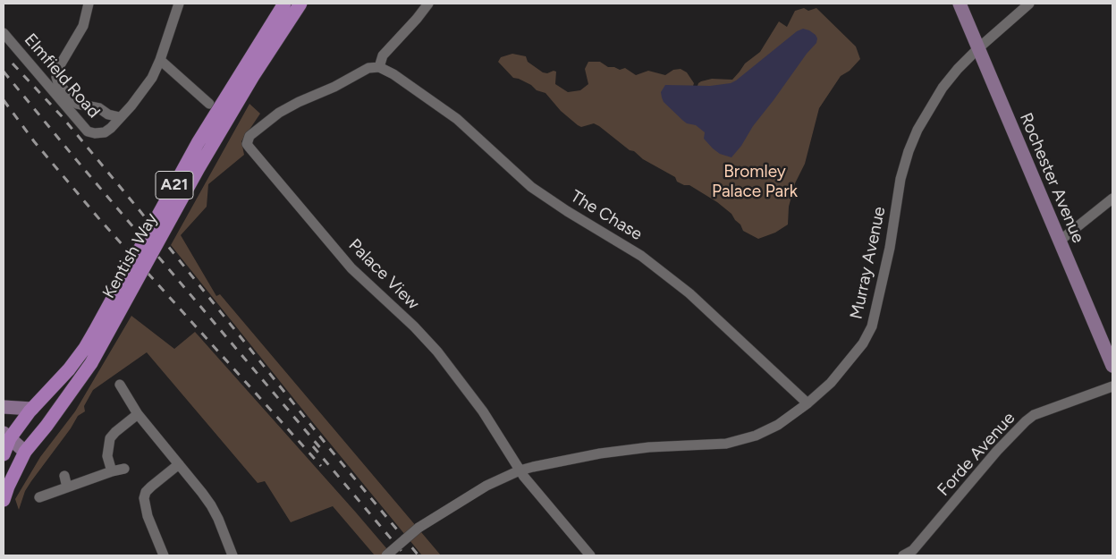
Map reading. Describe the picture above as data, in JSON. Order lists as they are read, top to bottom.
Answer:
{
  "streets": {
    "main road": ["A21", "Kentish Way"],
    "street": [
      "Elmfield Road",
      "Rochester Avenue",
      "The Chase",
      "Murray Avenue",
      "Palace View",
      "Forde Avenue"
    ]
  },
  "crossings": [
    ["Rochester Avenue", "Murray Avenue"],
    ["A21", "Kentish Way"],
    ["The Chase", "Murray Avenue"],
    ["The Chase", "Palace View"],
    ["Murray Avenue", "Palace View"]
  ],
  "parks": ["Bromley Palace Park"]
}
